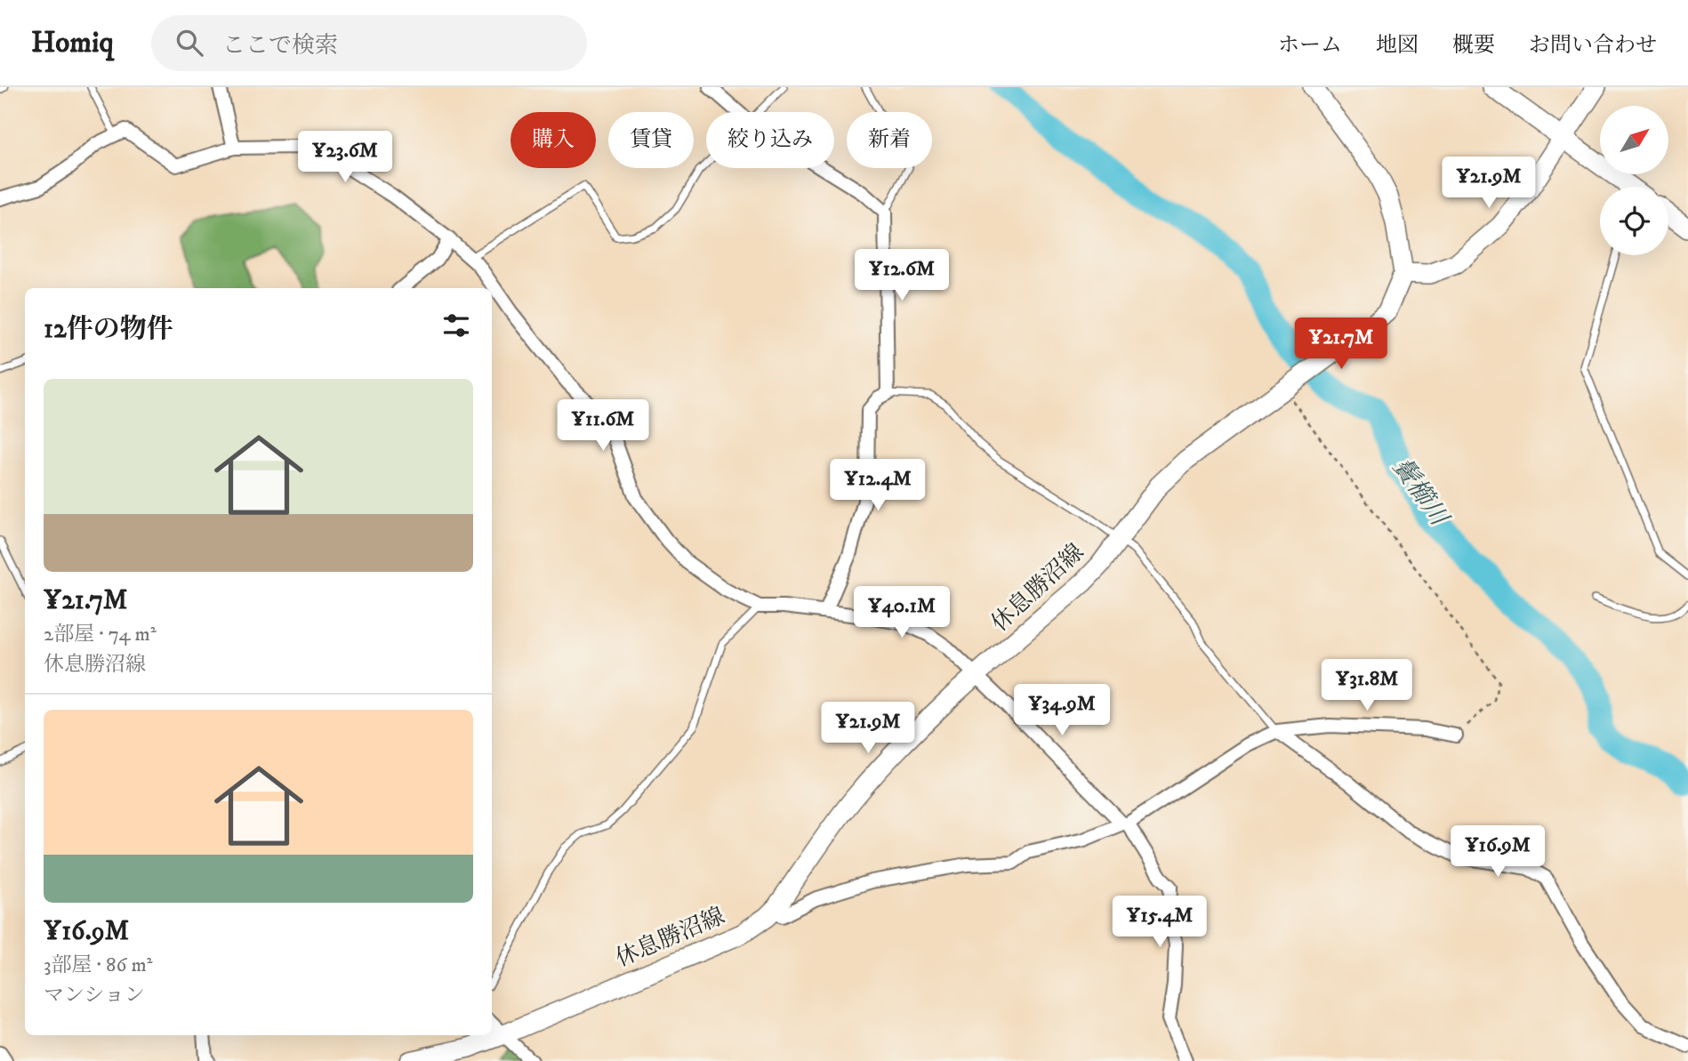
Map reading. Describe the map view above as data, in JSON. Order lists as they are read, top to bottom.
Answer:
{
  "streets": {
    "main road": ["休息勝沼線"]
  },
  "water": ["鬢櫛川"],
  "north": "top right",
  "page": {
    "header": "Homiq",
    "search": "ここで検索",
    "nav": [
      "ホーム",
      "地図",
      "概要",
      "お問い合わせ"
    ],
    "chip": [
      "購入",
      "賃貸",
      "絞り込み",
      "新着"
    ],
    "price": [
      "¥23.6M",
      "¥21.9M",
      "¥12.6M",
      "¥21.7M",
      "¥11.6M",
      "¥12.4M",
      "¥40.1M",
      "¥31.8M",
      "¥34.9M",
      "¥21.9M",
      "¥16.9M",
      "¥15.4M"
    ],
    "heading": "12件の物件",
    "list": [
      {
        "name": "¥21.7M",
        "note": "2部屋 · 74 m² · 休息勝沼線"
      },
      {
        "name": "¥16.9M",
        "note": "3部屋 · 86 m² · マンション"
      }
    ]
  }
}
